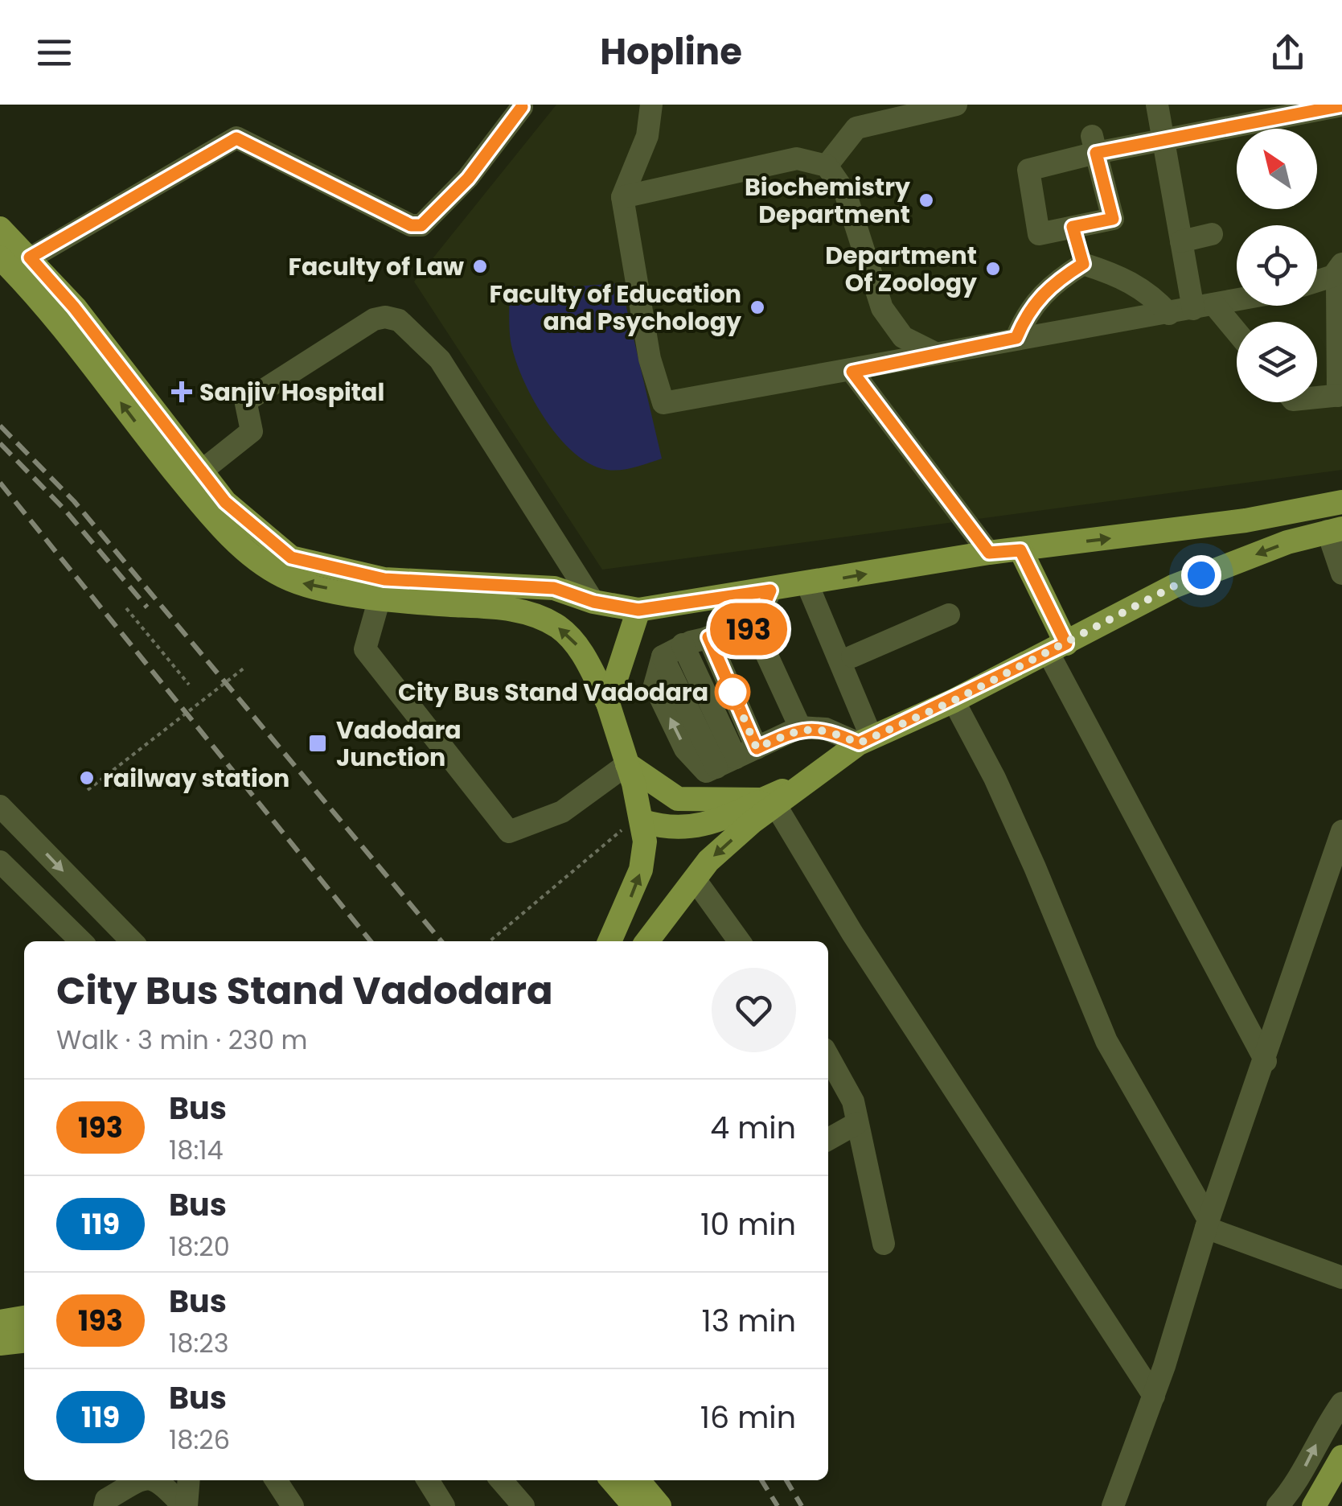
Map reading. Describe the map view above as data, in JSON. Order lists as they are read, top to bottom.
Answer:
{
  "places": {
    "other": [
      "Biochemistry Department",
      "Faculty of Law",
      "Department Of Zoology",
      "Faculty of Education and Psychology",
      "City Bus Stand Vadodara",
      "railway station"
    ],
    "health": ["Sanjiv Hospital"],
    "transit": ["Vadodara Junction"]
  },
  "lines": ["bus line 193"],
  "north": "top left",
  "page": {
    "header": "Hopline",
    "on_map": "193",
    "heading": ["City Bus Stand Vadodara", "Walk · 3 min · 230 m"],
    "list": [
      {
        "mark": "193",
        "name": "Bus",
        "note": "18:14",
        "value": "4 min"
      },
      {
        "mark": "119",
        "name": "Bus",
        "note": "18:20",
        "value": "10 min"
      },
      {
        "mark": "193",
        "name": "Bus",
        "note": "18:23",
        "value": "13 min"
      },
      {
        "mark": "119",
        "name": "Bus",
        "note": "18:26",
        "value": "16 min"
      }
    ]
  }
}
